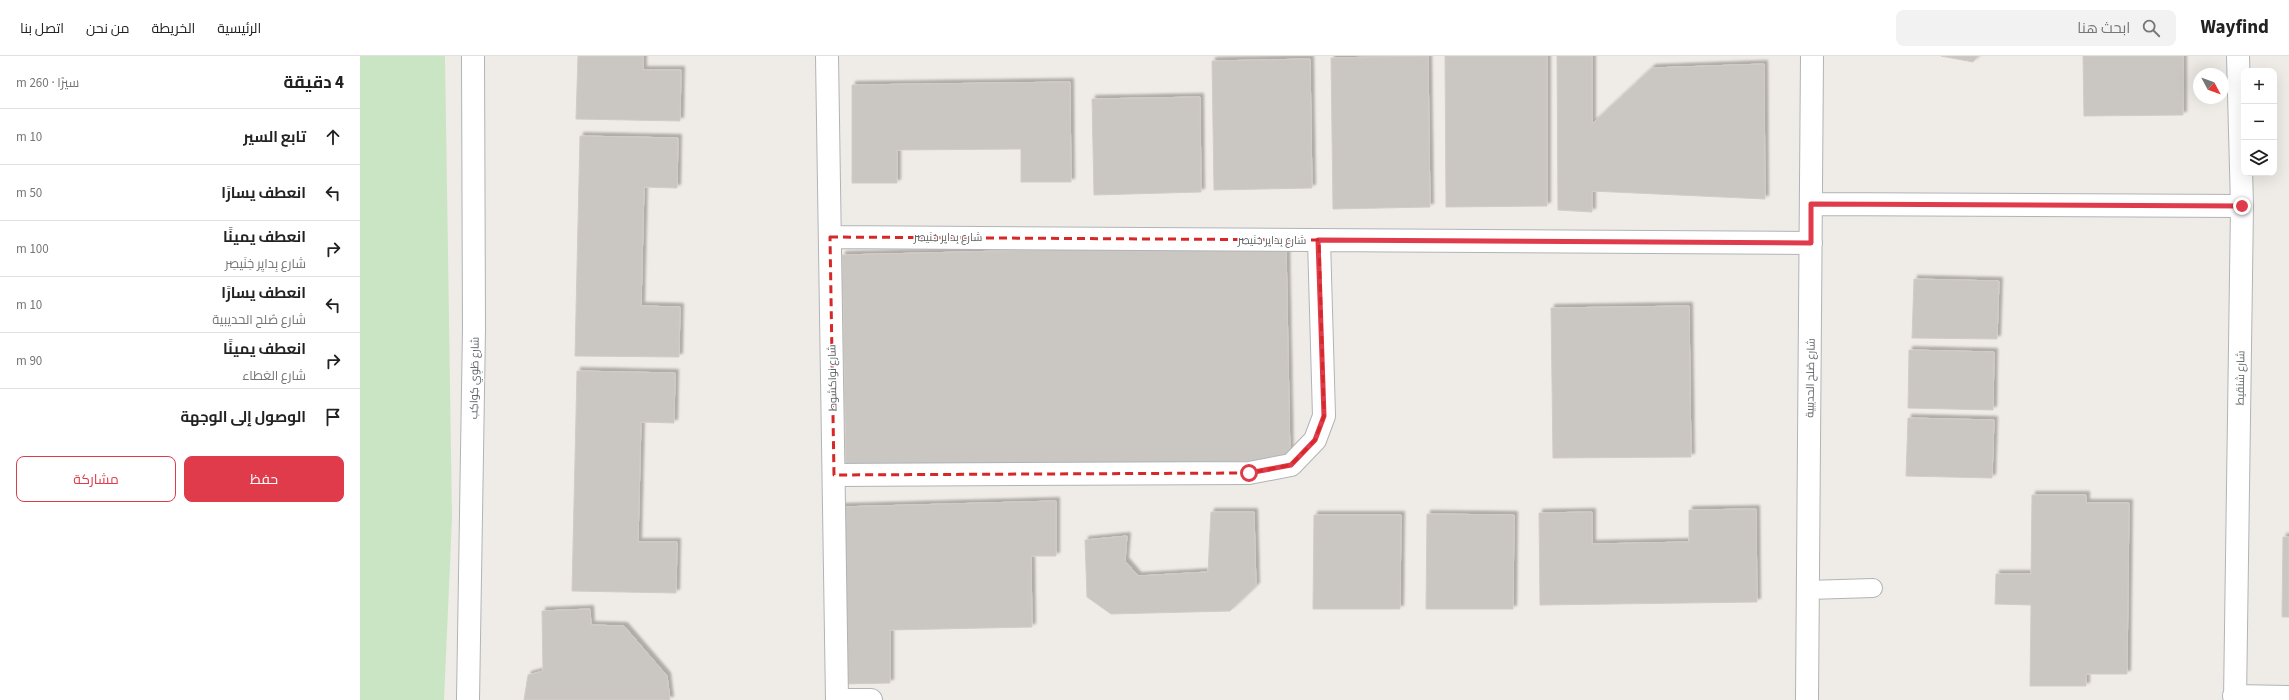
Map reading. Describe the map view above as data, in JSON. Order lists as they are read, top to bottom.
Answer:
{
  "streets": {
    "street": [
      "شارع بِدايِر خِنَيصِر",
      "شارع طَوِي كِواكِب",
      "شارع نواكشوط",
      "شارع صُلح الحديبية",
      "شارع شنقيط"
    ]
  },
  "crossings": [
    ["شارع بِدايِر خِنَيصِر", "شارع نواكشوط"],
    ["شارع بِدايِر خِنَيصِر", "شارع صُلح الحديبية"]
  ],
  "north": "bottom right",
  "page": {
    "header": "Wayfind",
    "search": "ابحث هنا",
    "nav": [
      "الرئيسية",
      "الخريطة",
      "من نحن",
      "اتصل بنا"
    ],
    "heading": ["4 دقيقة", "سيرًا · 260 m"],
    "map_buttons": ["+", "−"],
    "list": [
      ["تابع السير", "10 m"],
      ["انعطف يسارًا", "50 m"],
      ["انعطف يمينًا", "شارع بِدايِر خِنَيصِر", "100 m"],
      ["انعطف يسارًا", "شارع صُلح الحديبية", "10 m"],
      ["انعطف يمينًا", "شارع العَطاء", "90 m"],
      "الوصول إلى الوجهة"
    ],
    "buttons": ["حفظ", "مشاركة"]
  }
}
